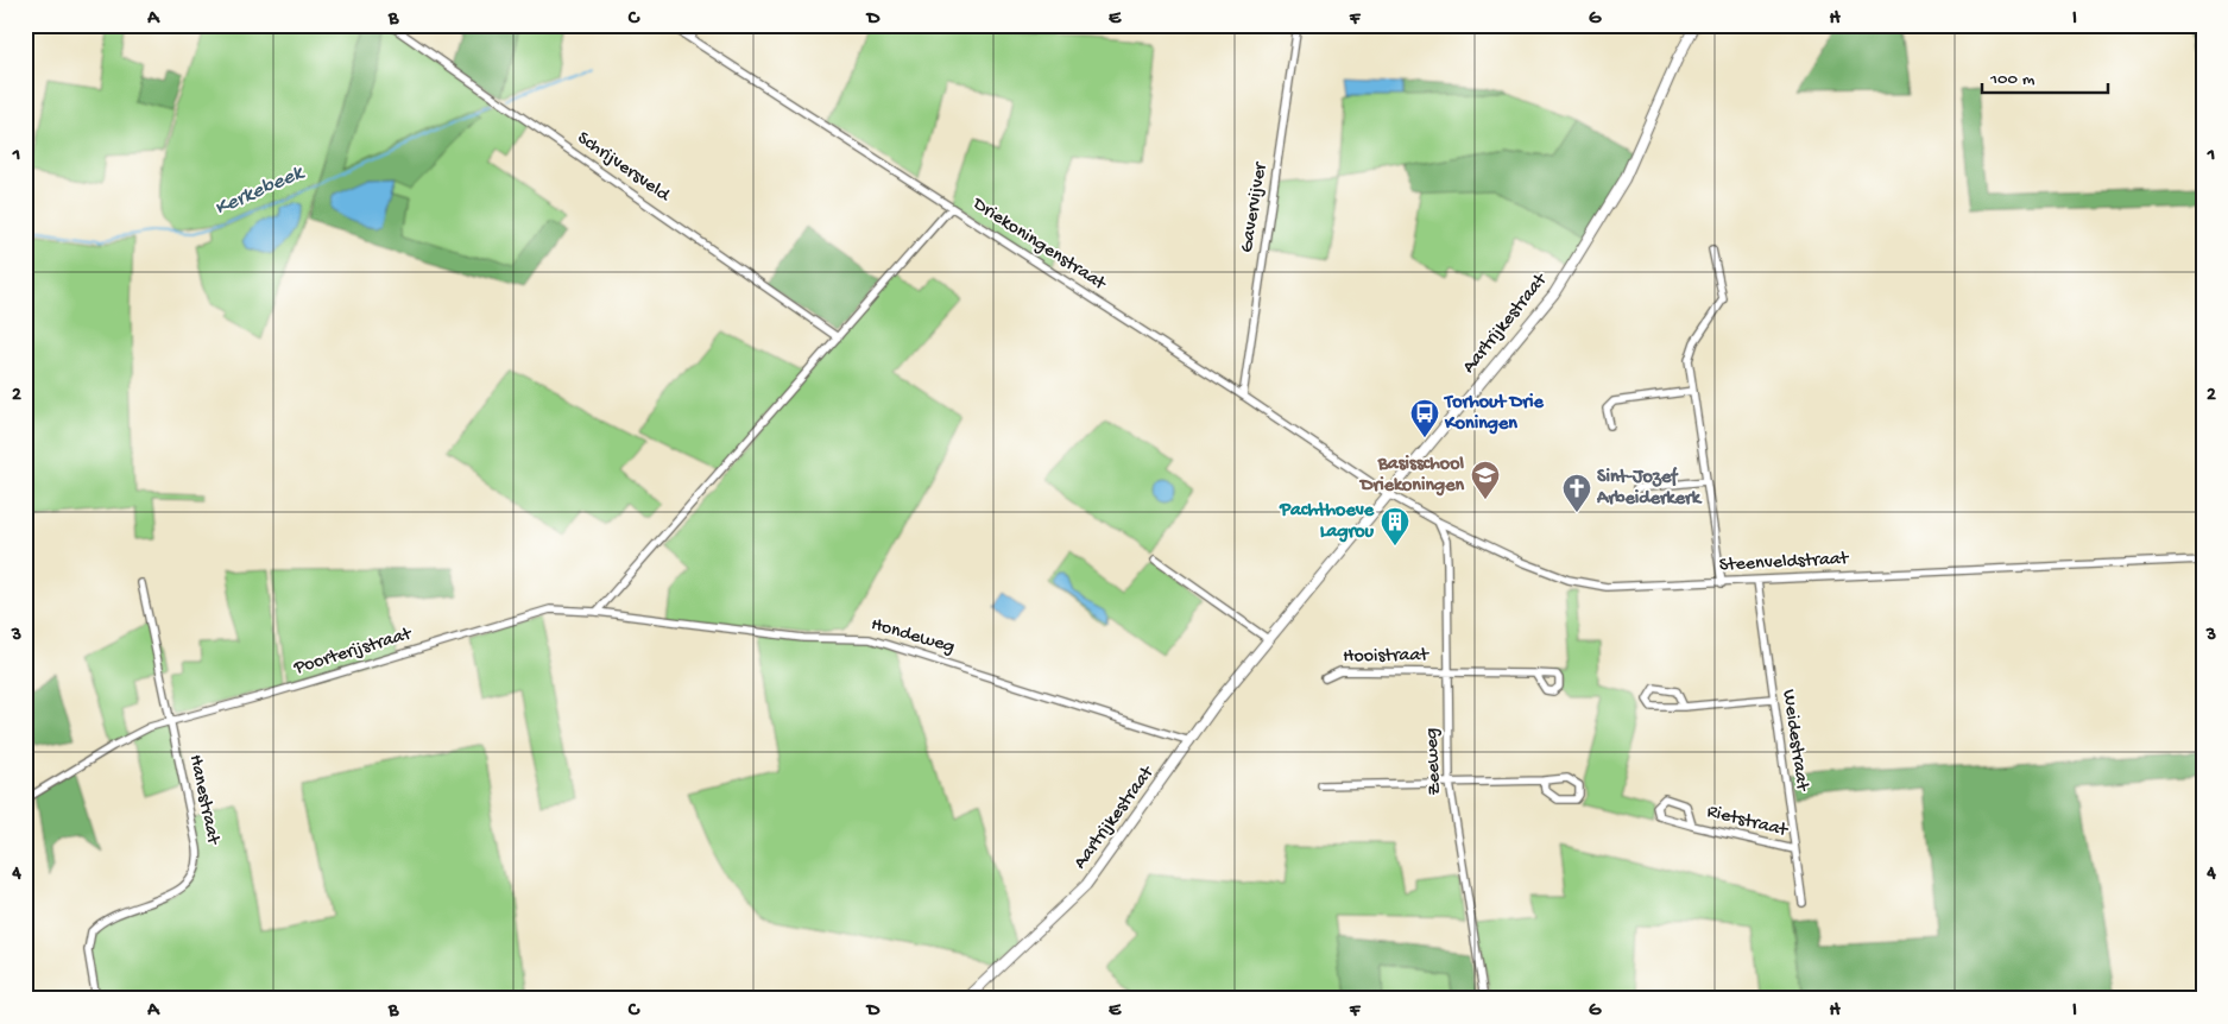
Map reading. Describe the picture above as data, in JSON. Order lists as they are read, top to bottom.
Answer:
{
  "streets": {
    "street": [
      "Schrijversveld",
      "Gavervijver",
      "Driekoningenstraat",
      "Aartrijkestraat",
      "Steenveldstraat",
      "Hondeweg",
      "Poorterijstraat",
      "Hooistraat",
      "Weidestraat",
      "Zeeweg",
      "Hanestraat",
      "Rietstraat"
    ]
  },
  "crossings": [
    ["Gavervijver", "Driekoningenstraat"],
    ["Driekoningenstraat", "Aartrijkestraat"],
    ["Driekoningenstraat", "Steenveldstraat"],
    ["Aartrijkestraat", "Steenveldstraat"],
    ["Aartrijkestraat", "Hondeweg"],
    ["Steenveldstraat", "Weidestraat"],
    ["Steenveldstraat", "Zeeweg"],
    ["Hondeweg", "Poorterijstraat"],
    ["Poorterijstraat", "Hanestraat"],
    ["Hooistraat", "Zeeweg"],
    ["Weidestraat", "Rietstraat"]
  ],
  "water": ["Kerkebeek"],
  "places": {
    "bus stop": ["Torhout Drie Koningen"],
    "school or university": ["Basisschool Driekoningen"],
    "church": ["Sint-Jozef Arbeiderkerk"],
    "building": ["Pachthoeve Lagrou"]
  },
  "scale_bar": "100 m",
  "grid": {
    "columns": [
      "A",
      "B",
      "C",
      "D",
      "E",
      "F",
      "G",
      "H",
      "I"
    ],
    "rows": [
      "1",
      "2",
      "3",
      "4"
    ]
  }
}
